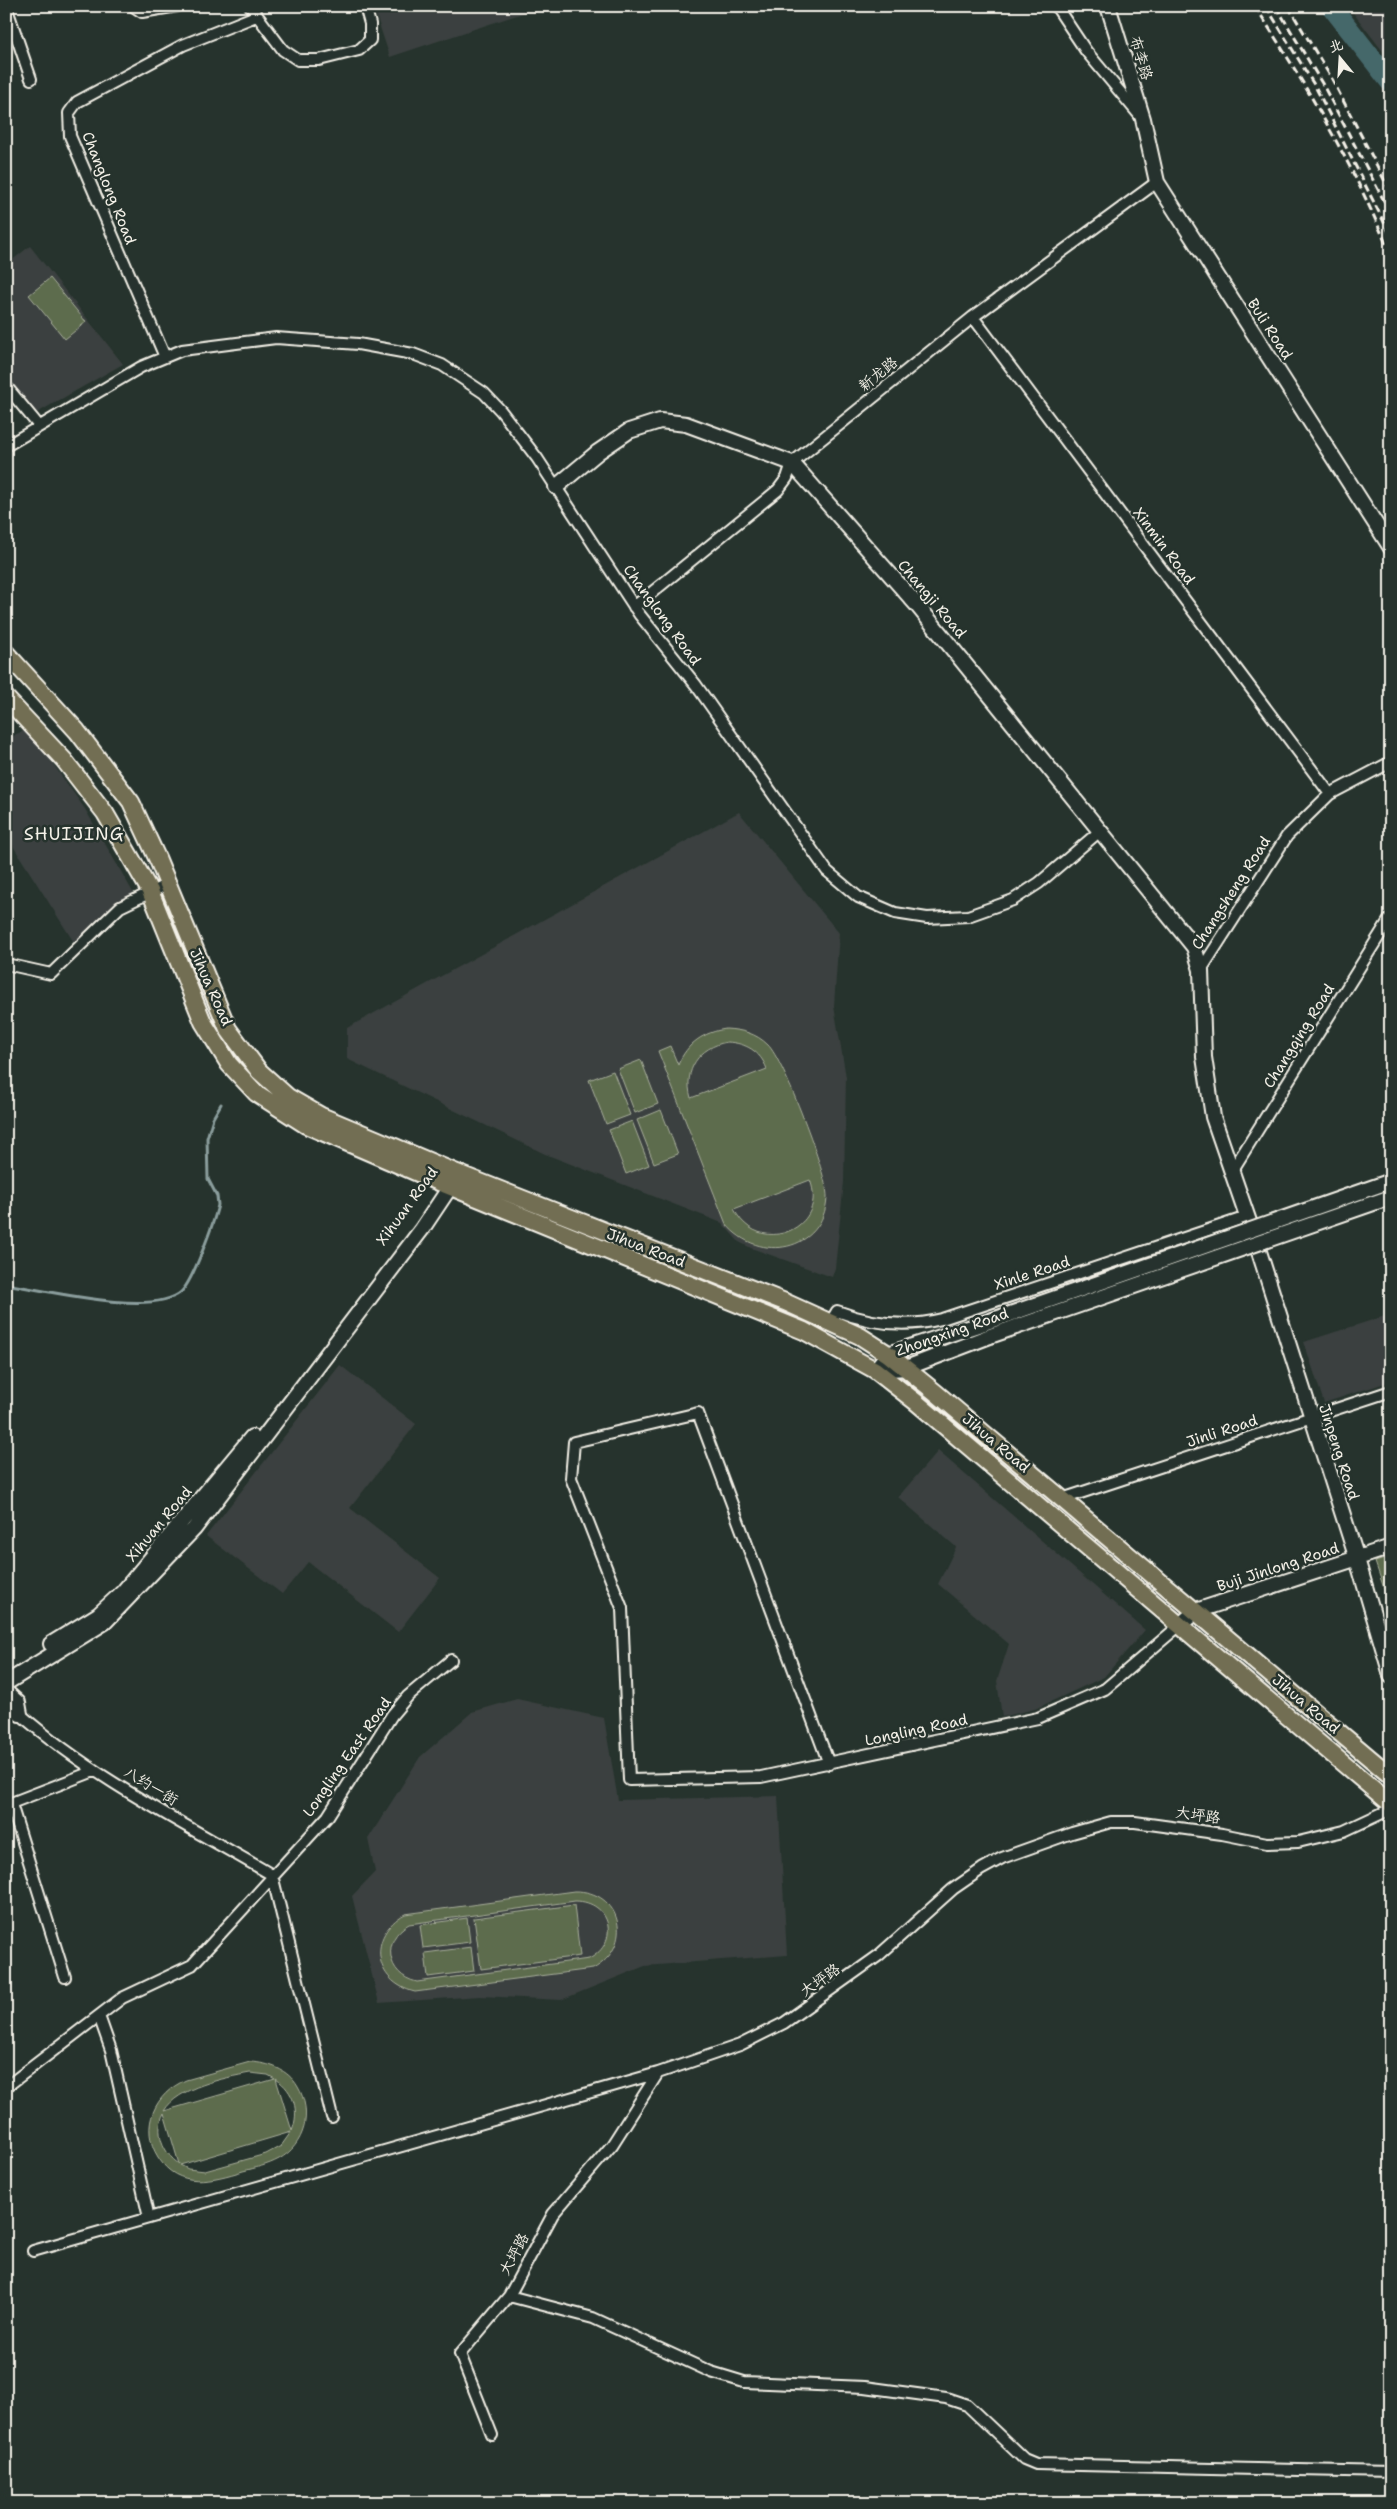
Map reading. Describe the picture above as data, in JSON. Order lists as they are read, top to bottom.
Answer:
{
  "streets": {
    "main road": [
      "布李路",
      "Buli Road",
      "Changji Road",
      "Changsheng Road",
      "Jihua Road",
      "Xihuan Road",
      "Zhongxing Road",
      "Jinpeng Road",
      "Buji Jinlong Road"
    ],
    "street": [
      "Changlong Road",
      "新龙路",
      "Xinmin Road",
      "Changqing Road",
      "Xinle Road",
      "Jinli Road",
      "Longling Road",
      "Longling East Road",
      "八约一街",
      "大坪路"
    ]
  },
  "crossings": [
    ["布李路", "Buli Road"],
    ["Changlong Road", "新龙路"],
    ["Changlong Road", "Changji Road"],
    ["Buli Road", "新龙路"],
    ["新龙路", "Xinmin Road"],
    ["新龙路", "Changji Road"],
    ["Xinmin Road", "Changsheng Road"],
    ["Changji Road", "Changsheng Road"],
    ["Changsheng Road", "Changqing Road"],
    ["Changsheng Road", "Xinle Road"],
    ["Changsheng Road", "Jinpeng Road"],
    ["Jihua Road", "Xihuan Road"],
    ["Jihua Road", "Xinle Road"],
    ["Jihua Road", "Zhongxing Road"],
    ["Jihua Road", "Jinli Road"],
    ["Jihua Road", "Buji Jinlong Road"],
    ["Jihua Road", "Longling Road"],
    ["Jinli Road", "Jinpeng Road"],
    ["Jinpeng Road", "Buji Jinlong Road"],
    ["Buji Jinlong Road", "Longling Road"],
    ["Longling East Road", "八约一街"]
  ],
  "districts": ["SHUIJING"],
  "north": "top"
}
